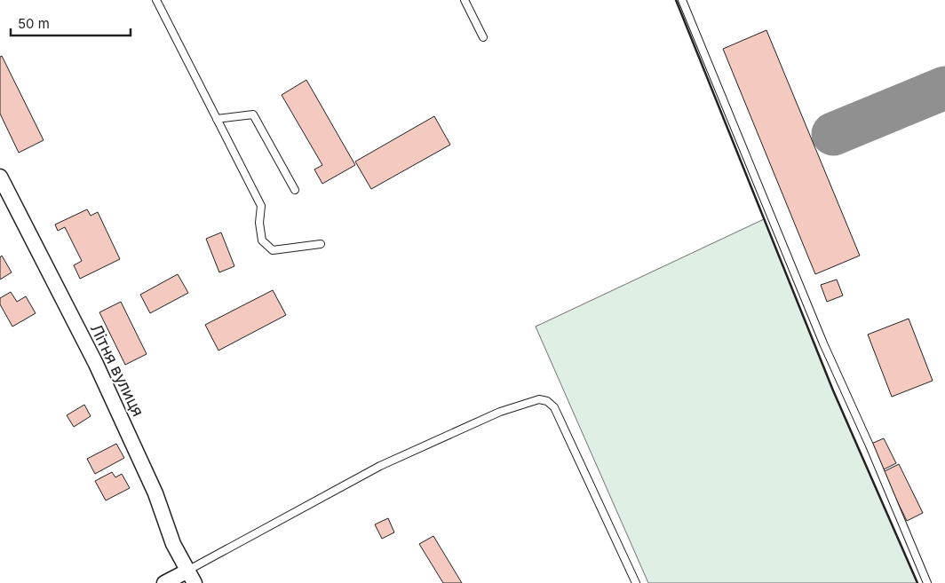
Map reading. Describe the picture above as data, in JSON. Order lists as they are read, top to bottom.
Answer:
{
  "streets": {
    "street": ["Літня вулиця"]
  },
  "scale_bar": "50 m"
}
